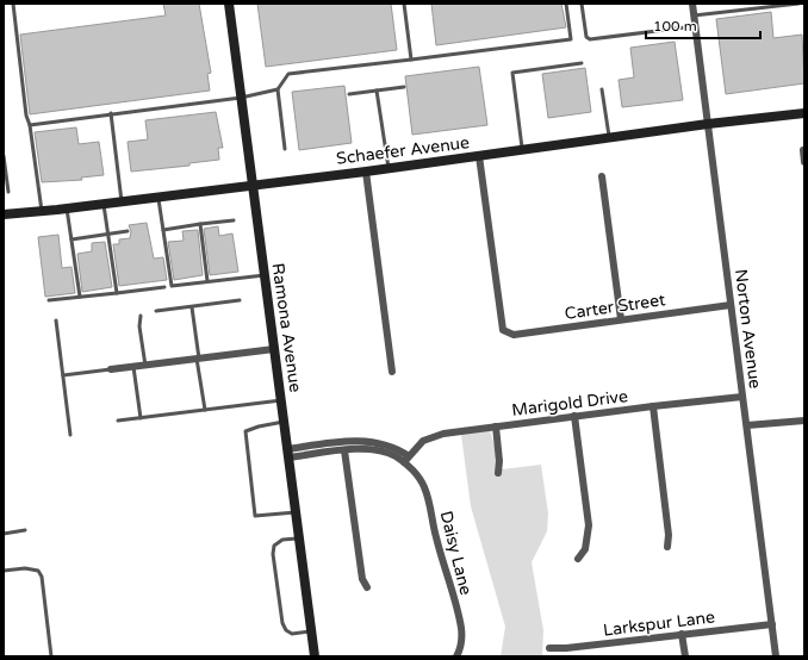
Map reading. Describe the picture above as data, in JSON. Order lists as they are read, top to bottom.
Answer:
{
  "streets": {
    "street": [
      "Schaefer Avenue",
      "Carter Street",
      "Ramona Avenue",
      "Norton Avenue",
      "Marigold Drive",
      "Daisy Lane",
      "Larkspur Lane"
    ]
  },
  "crossings": [
    ["Schaefer Avenue", "Carter Street"],
    ["Schaefer Avenue", "Ramona Avenue"],
    ["Schaefer Avenue", "Norton Avenue"],
    ["Carter Street", "Norton Avenue"],
    ["Norton Avenue", "Marigold Drive"],
    ["Norton Avenue", "Larkspur Lane"],
    ["Marigold Drive", "Daisy Lane"]
  ],
  "scale_bar": "100 m"
}
